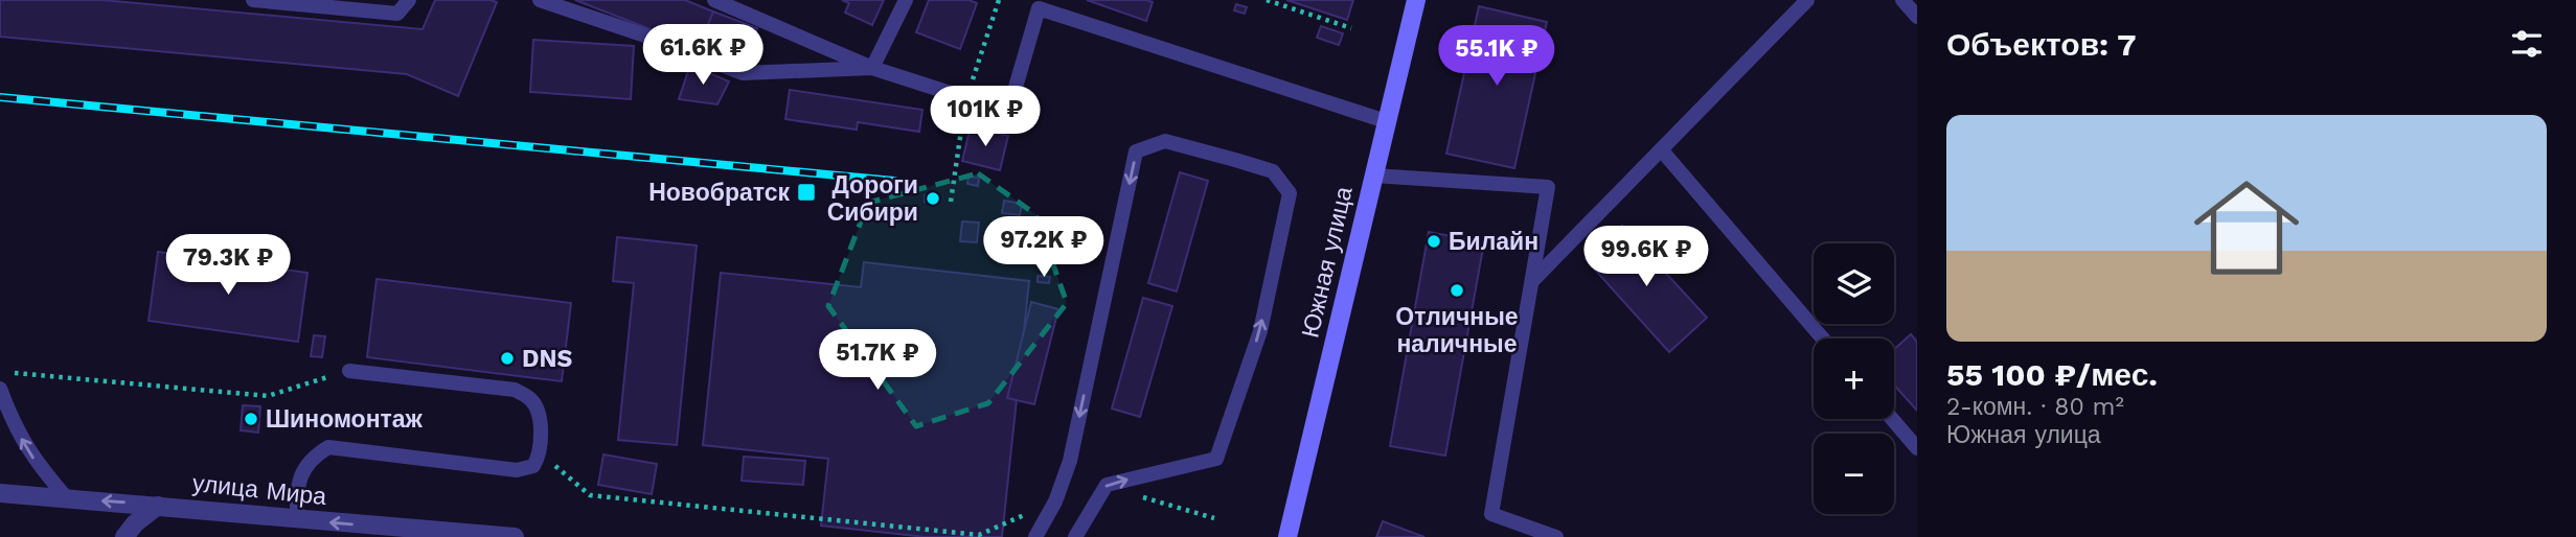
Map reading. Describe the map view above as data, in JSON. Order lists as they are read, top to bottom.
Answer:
{
  "streets": {
    "main road": ["Южная улица"],
    "street": ["улица Мира"]
  },
  "one_way": ["улица Мира"],
  "places": {
    "transit": ["Новобратск"],
    "other": [
      "Дороги Сибири",
      "Билайн",
      "Отличные наличные",
      "DNS",
      "Шиномонтаж"
    ]
  },
  "page": {
    "heading": "Объектов: 7",
    "price": [
      "61.6K ₽",
      "55.1K ₽",
      "101K ₽",
      "97.2K ₽",
      "99.6K ₽",
      "79.3K ₽",
      "51.7K ₽"
    ],
    "list": [
      {
        "name": "55 100 ₽/мес.",
        "note": "2-комн. · 80 m² · Южная улица"
      }
    ],
    "map_buttons": ["+", "−"]
  }
}
